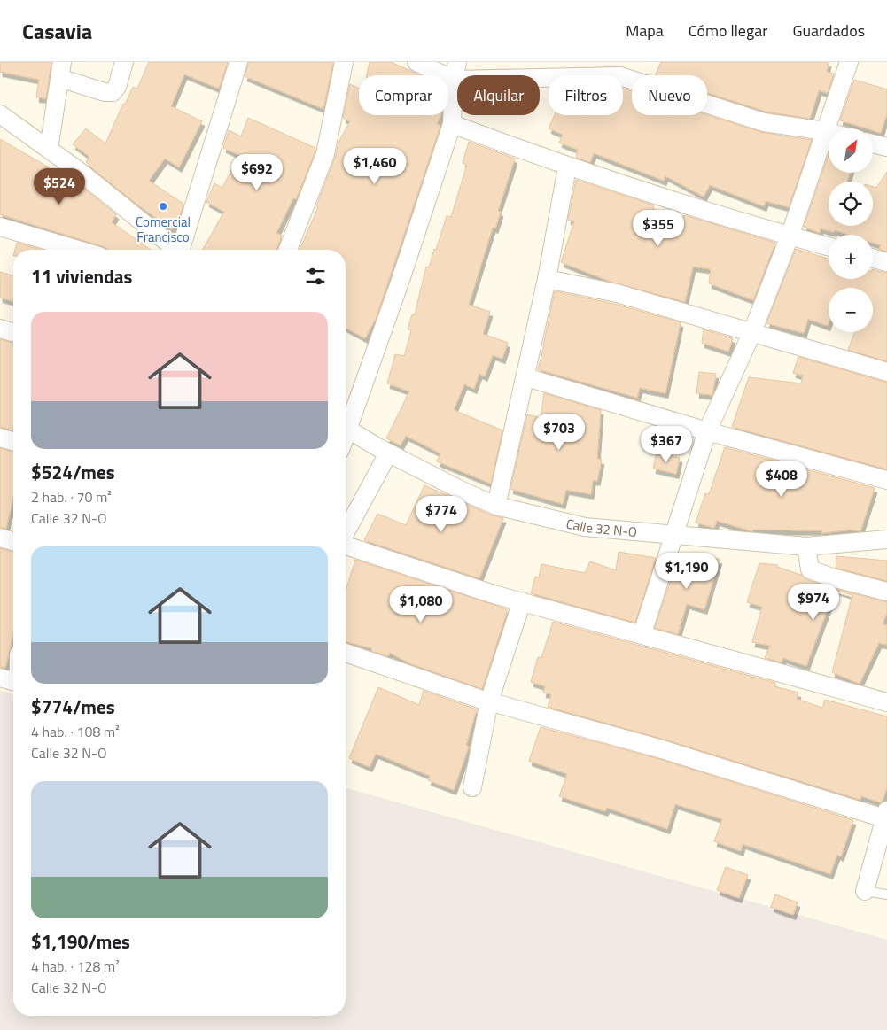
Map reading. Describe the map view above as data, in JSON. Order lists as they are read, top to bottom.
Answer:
{
  "streets": {
    "street": ["Calle 32 N-O"]
  },
  "places": ["Comercial Francisco"],
  "north": "top right",
  "page": {
    "header": "Casavia",
    "nav": ["Mapa", "Cómo llegar", "Guardados"],
    "chip": [
      "Comprar",
      "Alquilar",
      "Filtros",
      "Nuevo"
    ],
    "map_buttons": ["+", "−"],
    "price": [
      "$1,460",
      "$692",
      "$524",
      "$355",
      "$703",
      "$367",
      "$408",
      "$774",
      "$1,190",
      "$974",
      "$1,080"
    ],
    "heading": "11 viviendas",
    "list": [
      {
        "name": "$524/mes",
        "note": "2 hab. · 70 m² · Calle 32 N-O"
      },
      {
        "name": "$774/mes",
        "note": "4 hab. · 108 m² · Calle 32 N-O"
      },
      {
        "name": "$1,190/mes",
        "note": "4 hab. · 128 m² · Calle 32 N-O"
      }
    ]
  }
}
